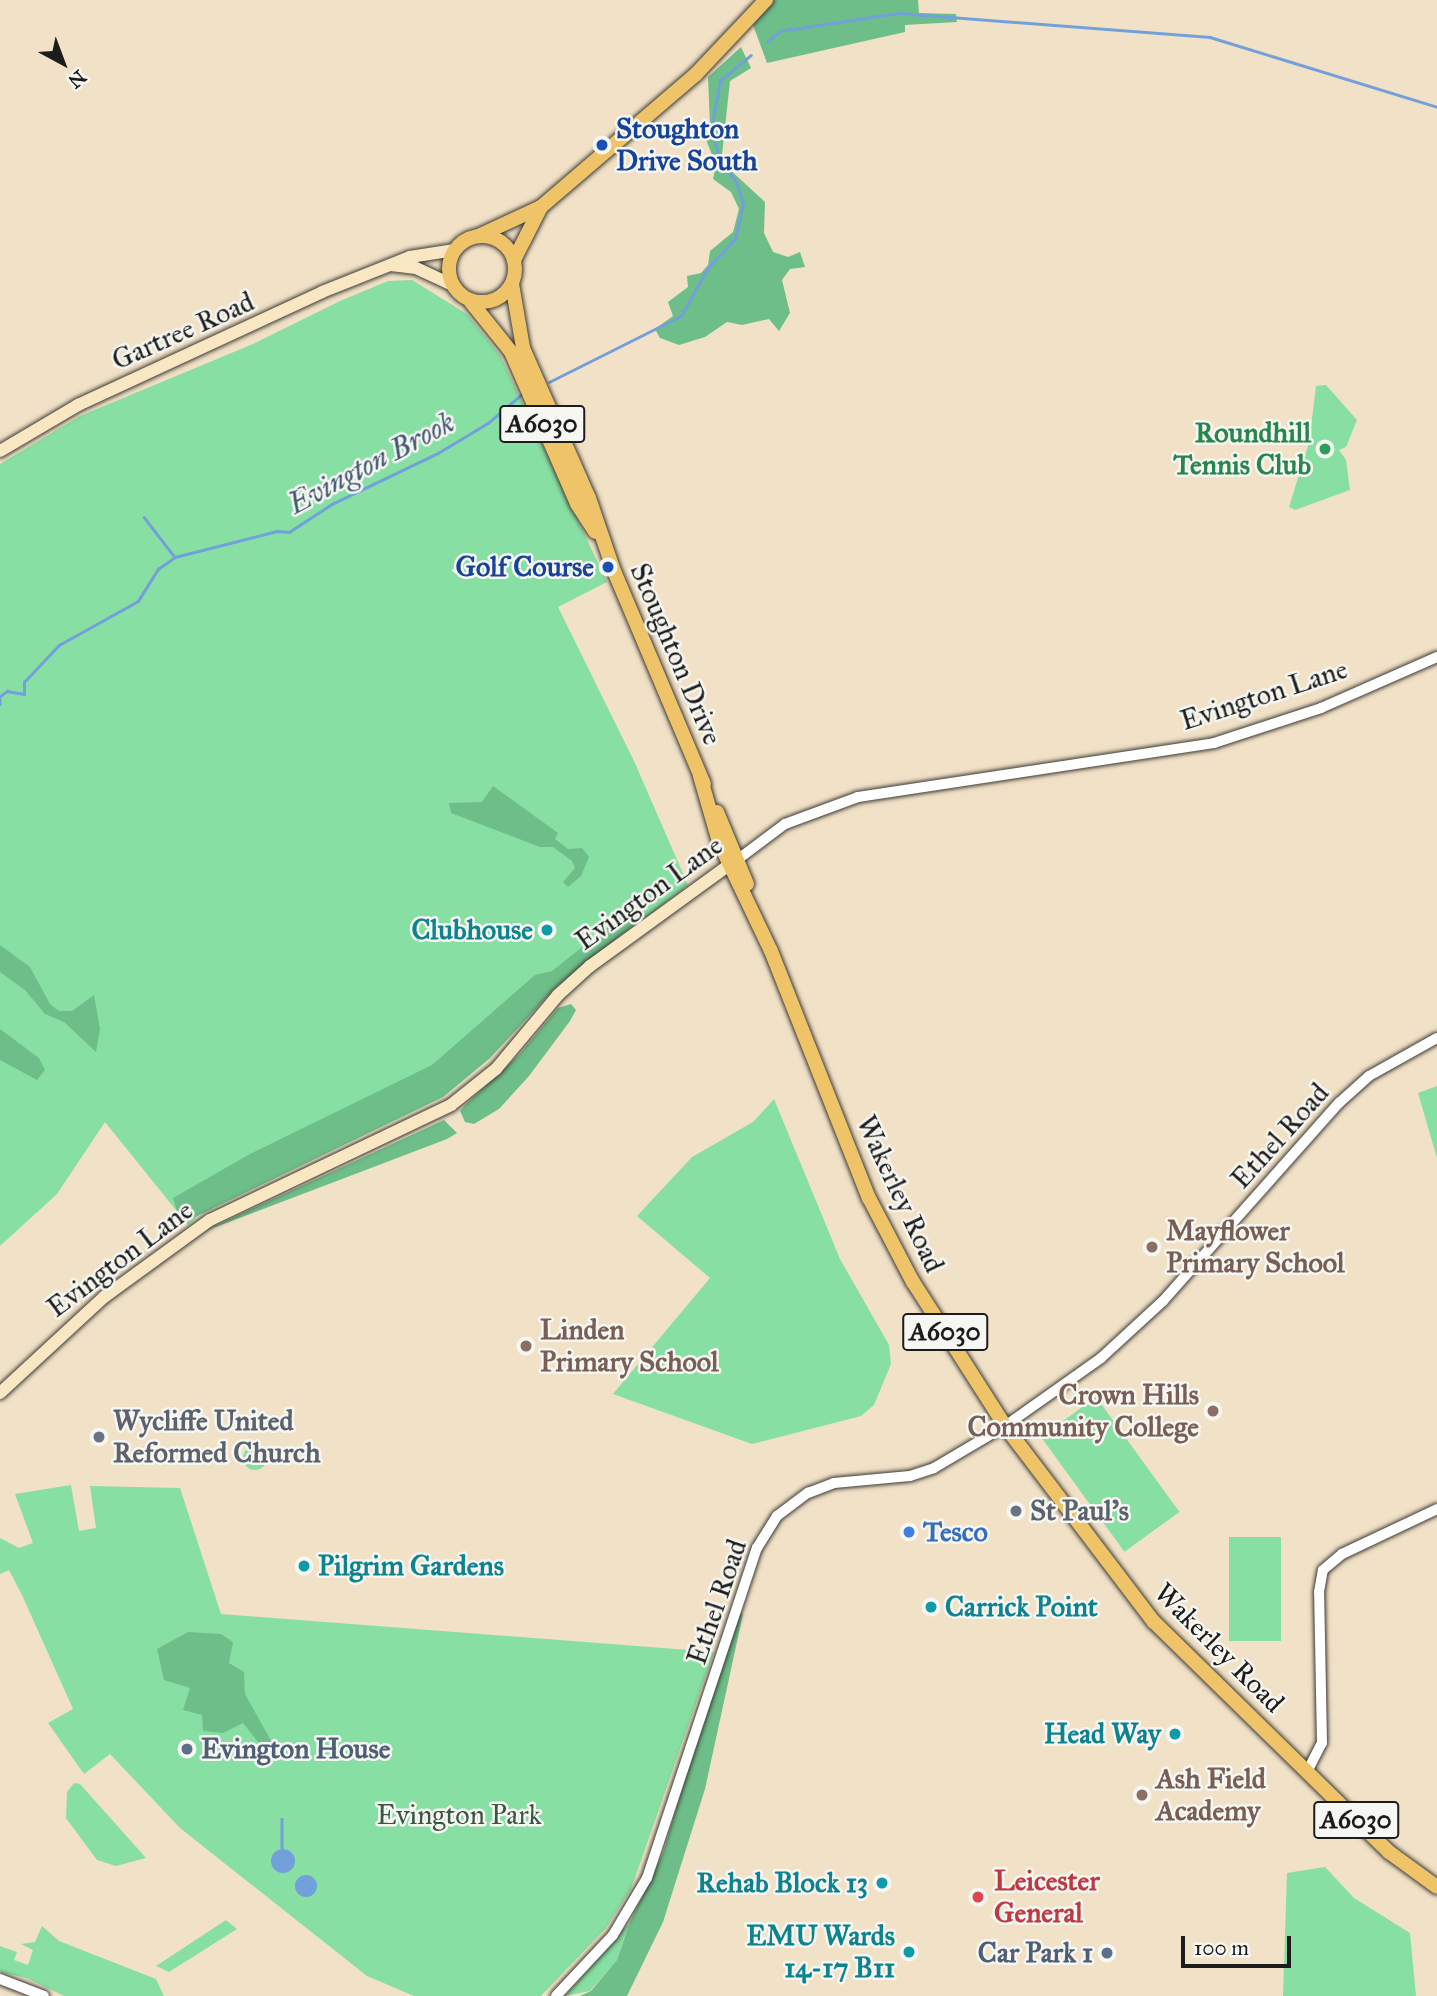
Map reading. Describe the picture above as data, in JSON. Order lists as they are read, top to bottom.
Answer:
{
  "streets": {
    "highway": ["A6030", "Stoughton Drive", "Wakerley Road"],
    "main road": ["Gartree Road", "Evington Lane"],
    "street": ["Ethel Road"]
  },
  "crossings": [
    ["Gartree Road", "Stoughton Drive"],
    ["A6030", "Wakerley Road"],
    ["Stoughton Drive", "Evington Lane"],
    ["Stoughton Drive", "Wakerley Road"],
    ["Evington Lane", "Wakerley Road"],
    ["Ethel Road", "Wakerley Road"]
  ],
  "water": ["Evington Brook"],
  "parks": ["Evington Park"],
  "places": [
    "Stoughton Drive South",
    "Roundhill Tennis Club",
    "Golf Course",
    "Clubhouse",
    "Mayflower Primary School",
    "Linden Primary School",
    "Crown Hills Community College",
    "Wycliffe United Reformed Church",
    "St Paul's",
    "Tesco",
    "Pilgrim Gardens",
    "Carrick Point",
    "Head Way",
    "Evington House",
    "Ash Field Academy",
    "Rehab Block 13",
    "Leicester General",
    "EMU Wards 14-17 B11",
    "Car Park 1"
  ],
  "scale_bar": "100 m",
  "north": "bottom right"
}
